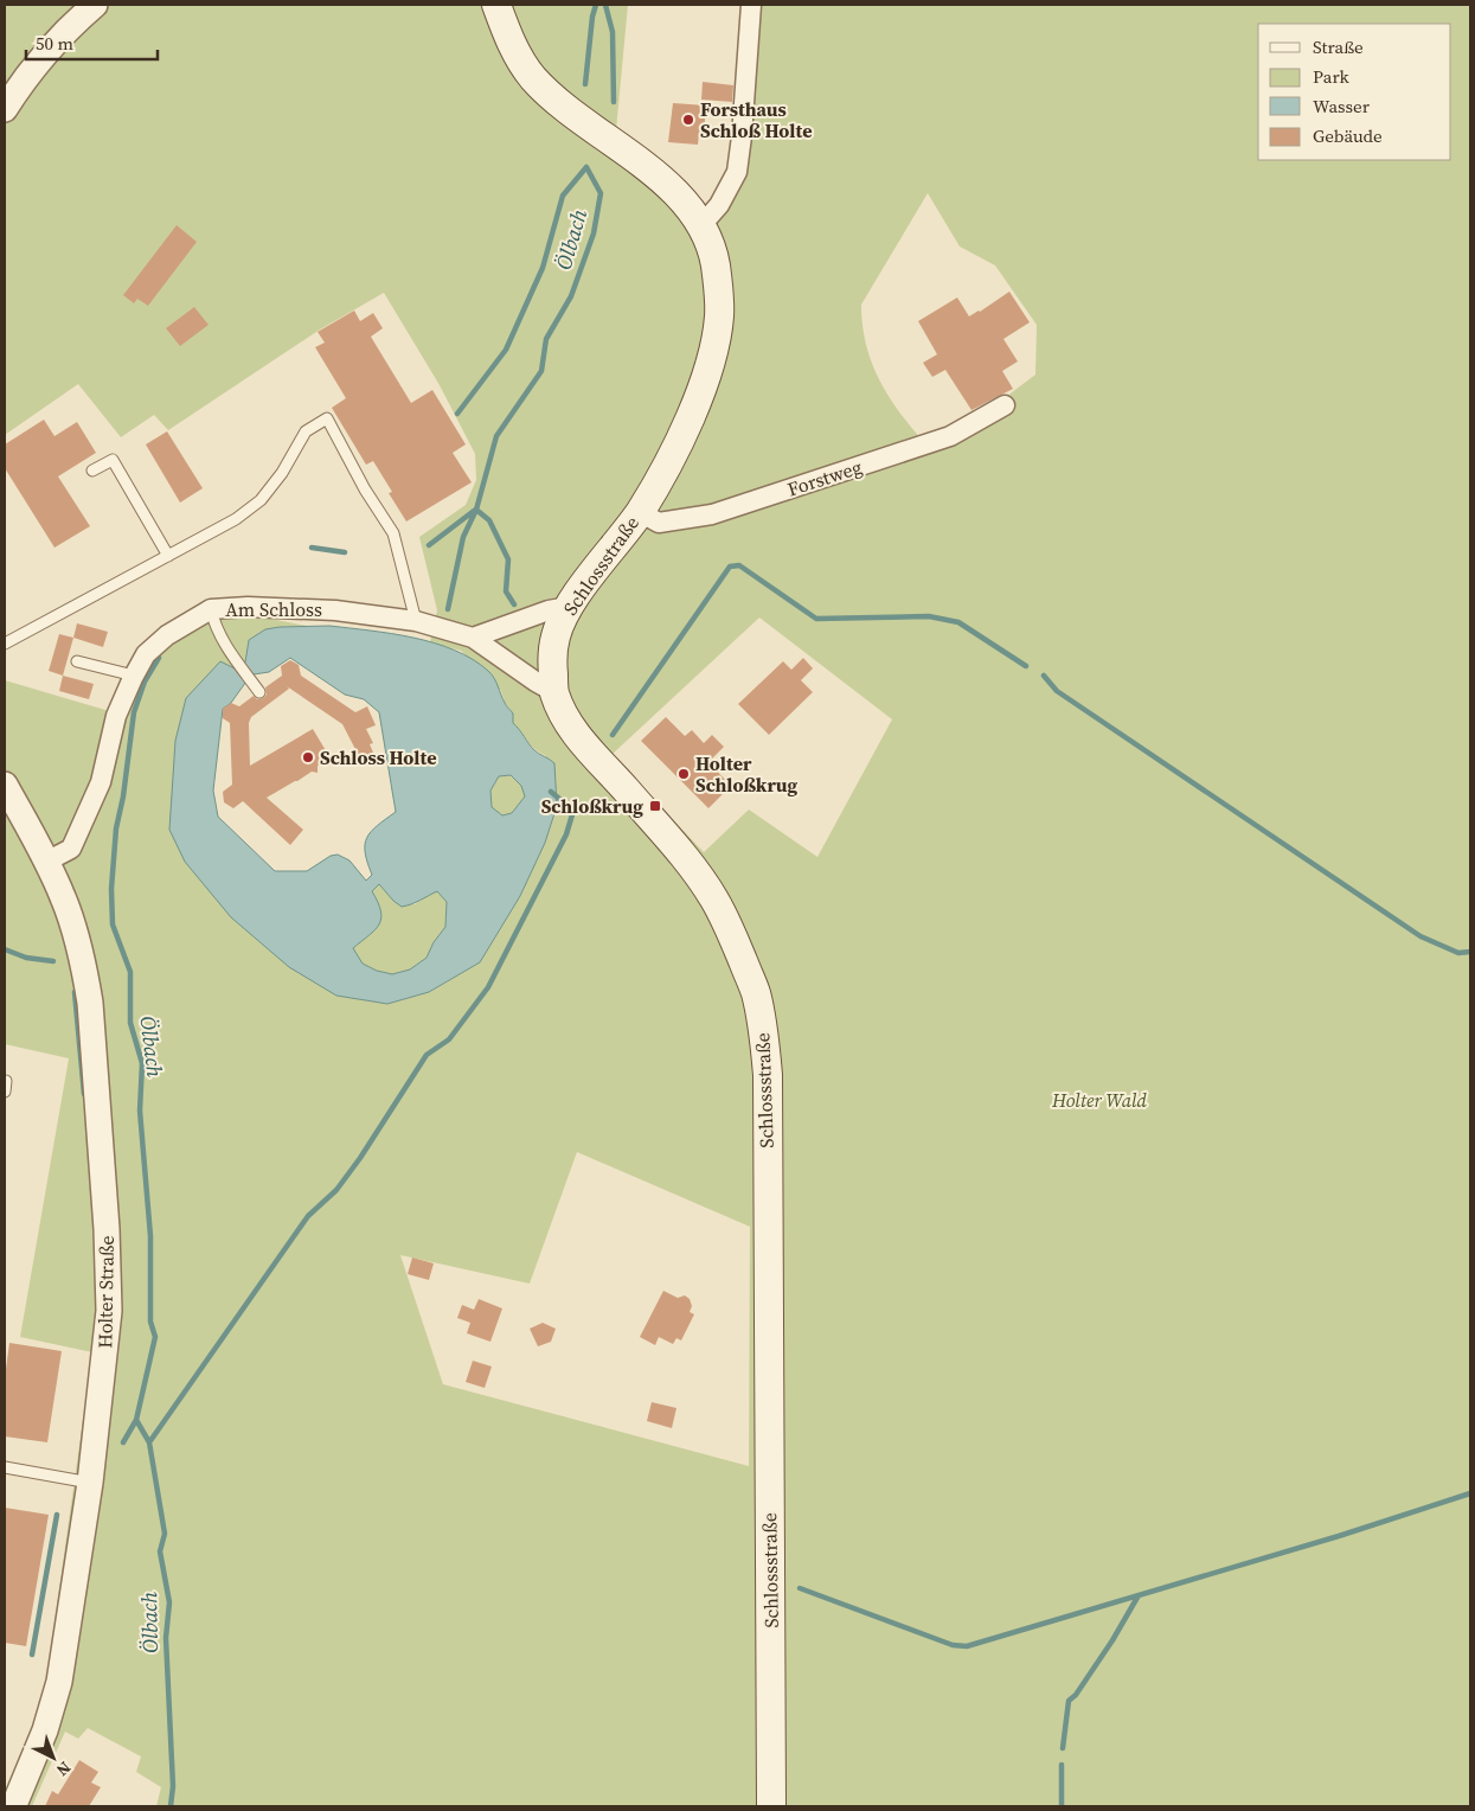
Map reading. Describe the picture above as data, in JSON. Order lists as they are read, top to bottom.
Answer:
{
  "streets": {
    "main road": ["Schlossstraße"],
    "street": ["Forstweg", "Am Schloss", "Holter Straße"]
  },
  "crossings": [
    ["Forstweg", "Schlossstraße"],
    ["Schlossstraße", "Am Schloss"],
    ["Am Schloss", "Holter Straße"]
  ],
  "water": ["Ölbach"],
  "parks": ["Holter Wald"],
  "places": {
    "other": ["Forsthaus Schloß Holte", "Schloss Holte", "Holter Schloßkrug"],
    "transit": ["Schloßkrug"]
  },
  "legend": [
    "Straße",
    "Park",
    "Wasser",
    "Gebäude"
  ],
  "scale_bar": "50 m",
  "north": "bottom right"
}
